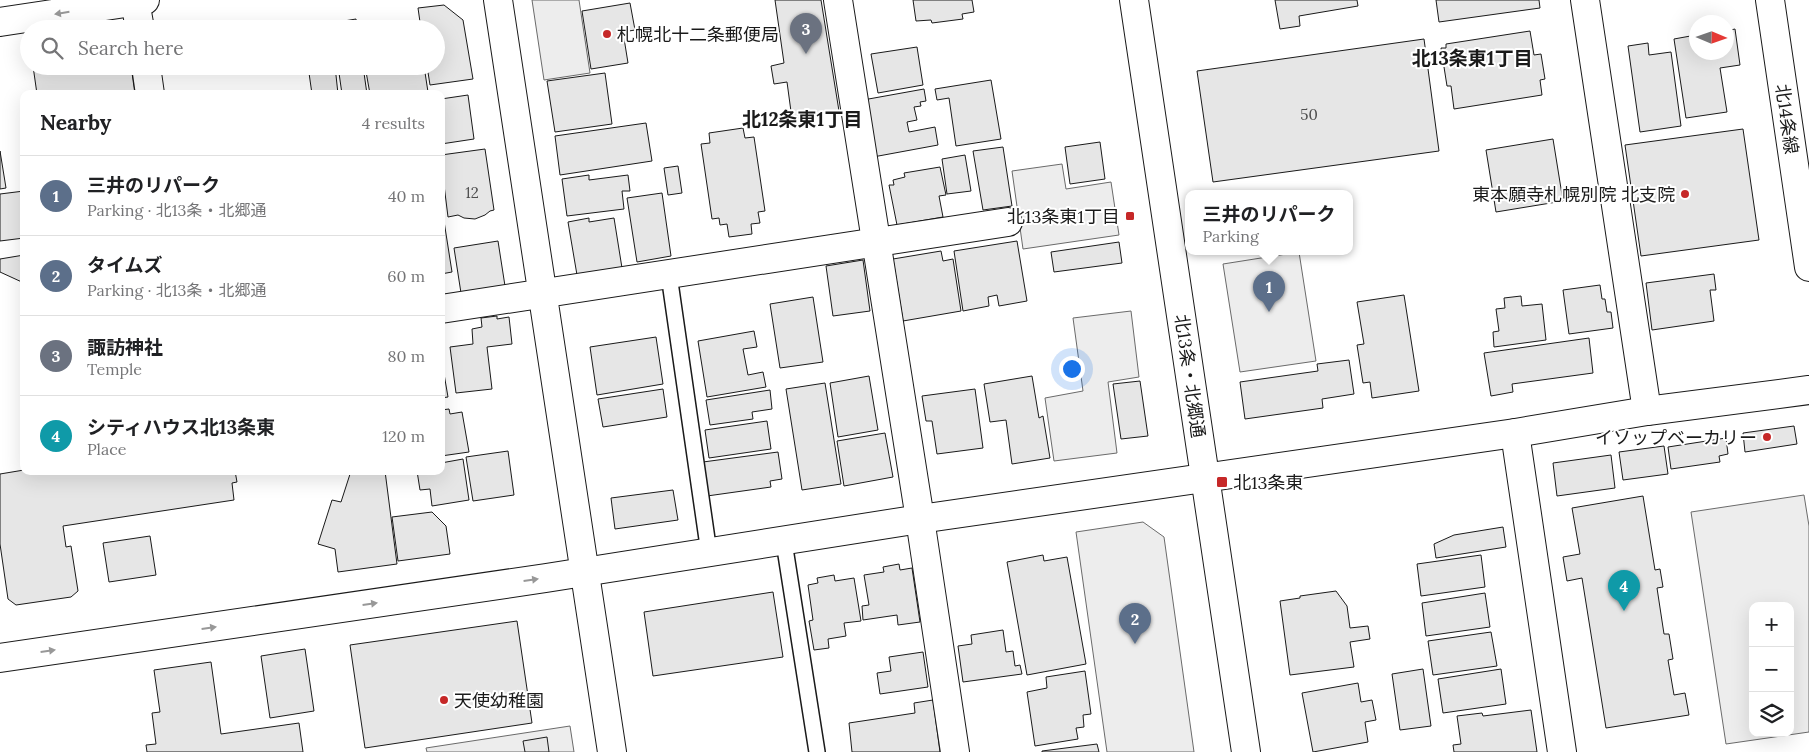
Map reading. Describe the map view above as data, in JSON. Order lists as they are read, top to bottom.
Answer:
{
  "streets": {
    "main road": ["北14条線", "北13条・北郷通"]
  },
  "districts": ["北13条東1丁目", "北12条東1丁目"],
  "places": {
    "other": [
      "札幌北十二条郵便局",
      "東本願寺札幌別院 北支院",
      "イソップベーカリー",
      "天使幼稚園"
    ],
    "transit": ["北13条東1丁目", "北13条東"]
  },
  "house_numbers": ["50", "12"],
  "north": "right",
  "page": {
    "pins": [
      "3",
      "1",
      "4",
      "2"
    ],
    "search": "Search here",
    "heading": ["Nearby", "4 results"],
    "list": [
      {
        "mark": "1",
        "name": "三井のリパーク",
        "note": "Parking · 北13条・北郷通",
        "value": "40 m"
      },
      {
        "mark": "2",
        "name": "タイムズ",
        "note": "Parking · 北13条・北郷通",
        "value": "60 m"
      },
      {
        "mark": "3",
        "name": "諏訪神社",
        "note": "Temple",
        "value": "80 m"
      },
      {
        "mark": "4",
        "name": "シティハウス北13条東",
        "note": "Place",
        "value": "120 m"
      }
    ],
    "popup": ["三井のリパーク", "Parking"],
    "map_buttons": ["+", "−"]
  }
}
